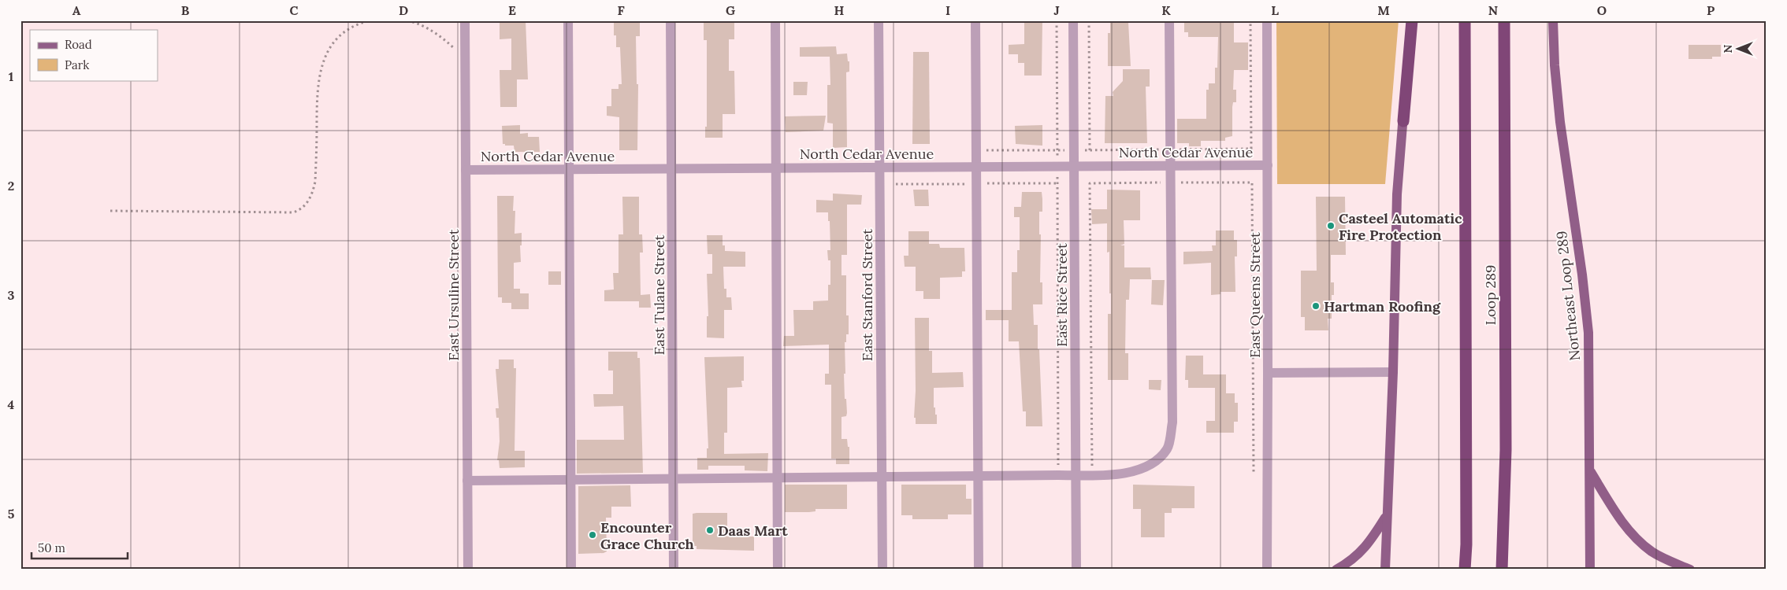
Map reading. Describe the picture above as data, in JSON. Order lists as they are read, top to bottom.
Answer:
{
  "streets": {
    "highway": ["Loop 289"],
    "main road": ["Northeast Loop 289"],
    "street": [
      "North Cedar Avenue",
      "East Ursuline Street",
      "East Tulane Street",
      "East Stanford Street",
      "East Rice Street",
      "East Queens Street"
    ]
  },
  "crossings": [
    ["North Cedar Avenue", "East Ursuline Street"],
    ["North Cedar Avenue", "East Tulane Street"],
    ["North Cedar Avenue", "East Stanford Street"],
    ["North Cedar Avenue", "East Rice Street"],
    ["North Cedar Avenue", "East Queens Street"]
  ],
  "places": [
    "Casteel Automatic Fire Protection",
    "Hartman Roofing",
    "Daas Mart",
    "Encounter Grace Church"
  ],
  "legend": ["Road", "Park"],
  "scale_bar": "50 m",
  "north": "left",
  "grid": {
    "columns": [
      "A",
      "B",
      "C",
      "D",
      "E",
      "F",
      "G",
      "H",
      "I",
      "J",
      "K",
      "L",
      "M",
      "N",
      "O",
      "P"
    ],
    "rows": [
      "1",
      "2",
      "3",
      "4",
      "5"
    ]
  }
}
